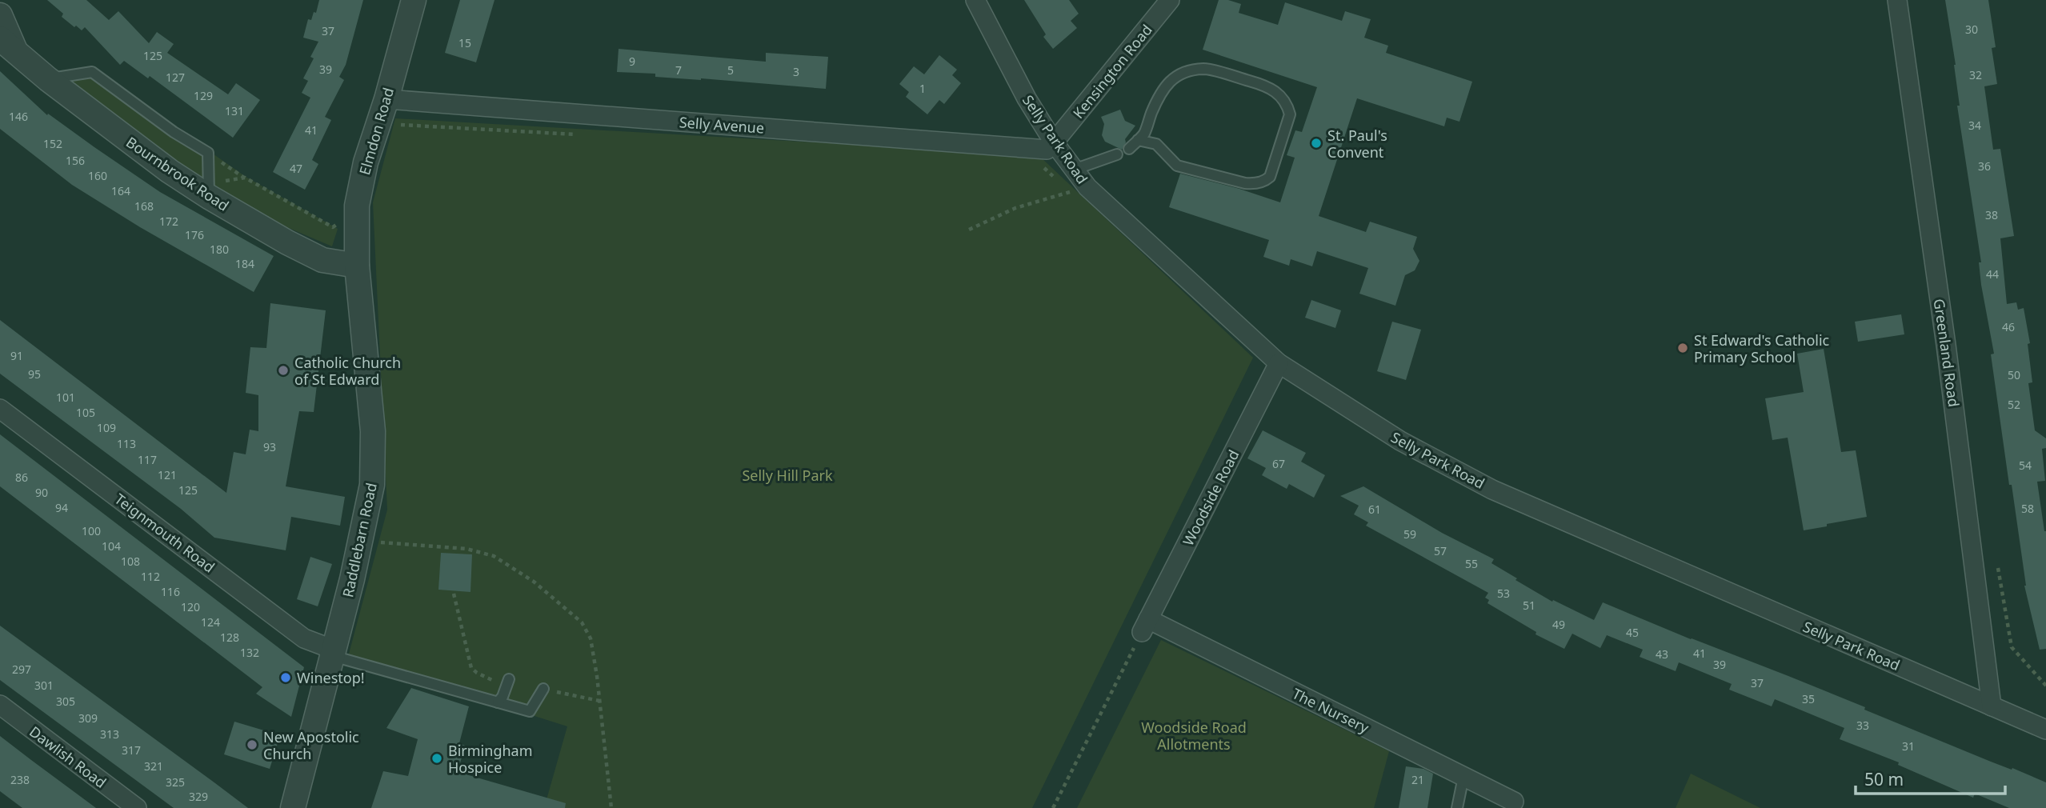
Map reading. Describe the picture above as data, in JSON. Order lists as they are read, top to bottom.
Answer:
{
  "streets": {
    "street": [
      "Kensington Road",
      "Selly Avenue",
      "Elmdon Road",
      "Selly Park Road",
      "Bournbrook Road",
      "Greenland Road",
      "Woodside Road",
      "Teignmouth Road",
      "Raddlebarn Road",
      "The Nursery",
      "Dawlish Road"
    ]
  },
  "crossings": [
    ["Kensington Road", "Selly Avenue"],
    ["Kensington Road", "Selly Park Road"],
    ["Selly Avenue", "Elmdon Road"],
    ["Selly Avenue", "Selly Park Road"],
    ["Elmdon Road", "Bournbrook Road"],
    ["Elmdon Road", "Raddlebarn Road"],
    ["Selly Park Road", "Greenland Road"],
    ["Selly Park Road", "Woodside Road"],
    ["Bournbrook Road", "Raddlebarn Road"],
    ["Woodside Road", "The Nursery"],
    ["Teignmouth Road", "Raddlebarn Road"]
  ],
  "parks": ["Selly Hill Park", "Woodside Road Allotments"],
  "places": [
    "St. Paul's Convent",
    "St Edward's Catholic Primary School",
    "Catholic Church of St Edward",
    "Winestop!",
    "New Apostolic Church",
    "Birmingham Hospice"
  ],
  "house_numbers": [
    "30",
    "37",
    "15",
    "125",
    "9",
    "39",
    "7",
    "5",
    "3",
    "32",
    "127",
    "1",
    "129",
    "131",
    "146",
    "34",
    "41",
    "152",
    "156",
    "36",
    "47",
    "160",
    "164",
    "168",
    "38",
    "172",
    "176",
    "180",
    "184",
    "44",
    "46",
    "91",
    "95",
    "50",
    "101",
    "52",
    "105",
    "109",
    "113",
    "93",
    "117",
    "67",
    "54",
    "121",
    "86",
    "125",
    "90",
    "94",
    "58",
    "61",
    "100",
    "59",
    "104",
    "57",
    "108",
    "55",
    "112",
    "116",
    "53",
    "51",
    "120",
    "124",
    "49",
    "45",
    "128",
    "132",
    "41",
    "43",
    "39",
    "297",
    "37",
    "301",
    "35",
    "305",
    "309",
    "33",
    "313",
    "31",
    "317",
    "321",
    "238",
    "21",
    "325",
    "329"
  ],
  "scale_bar": "50 m"
}
